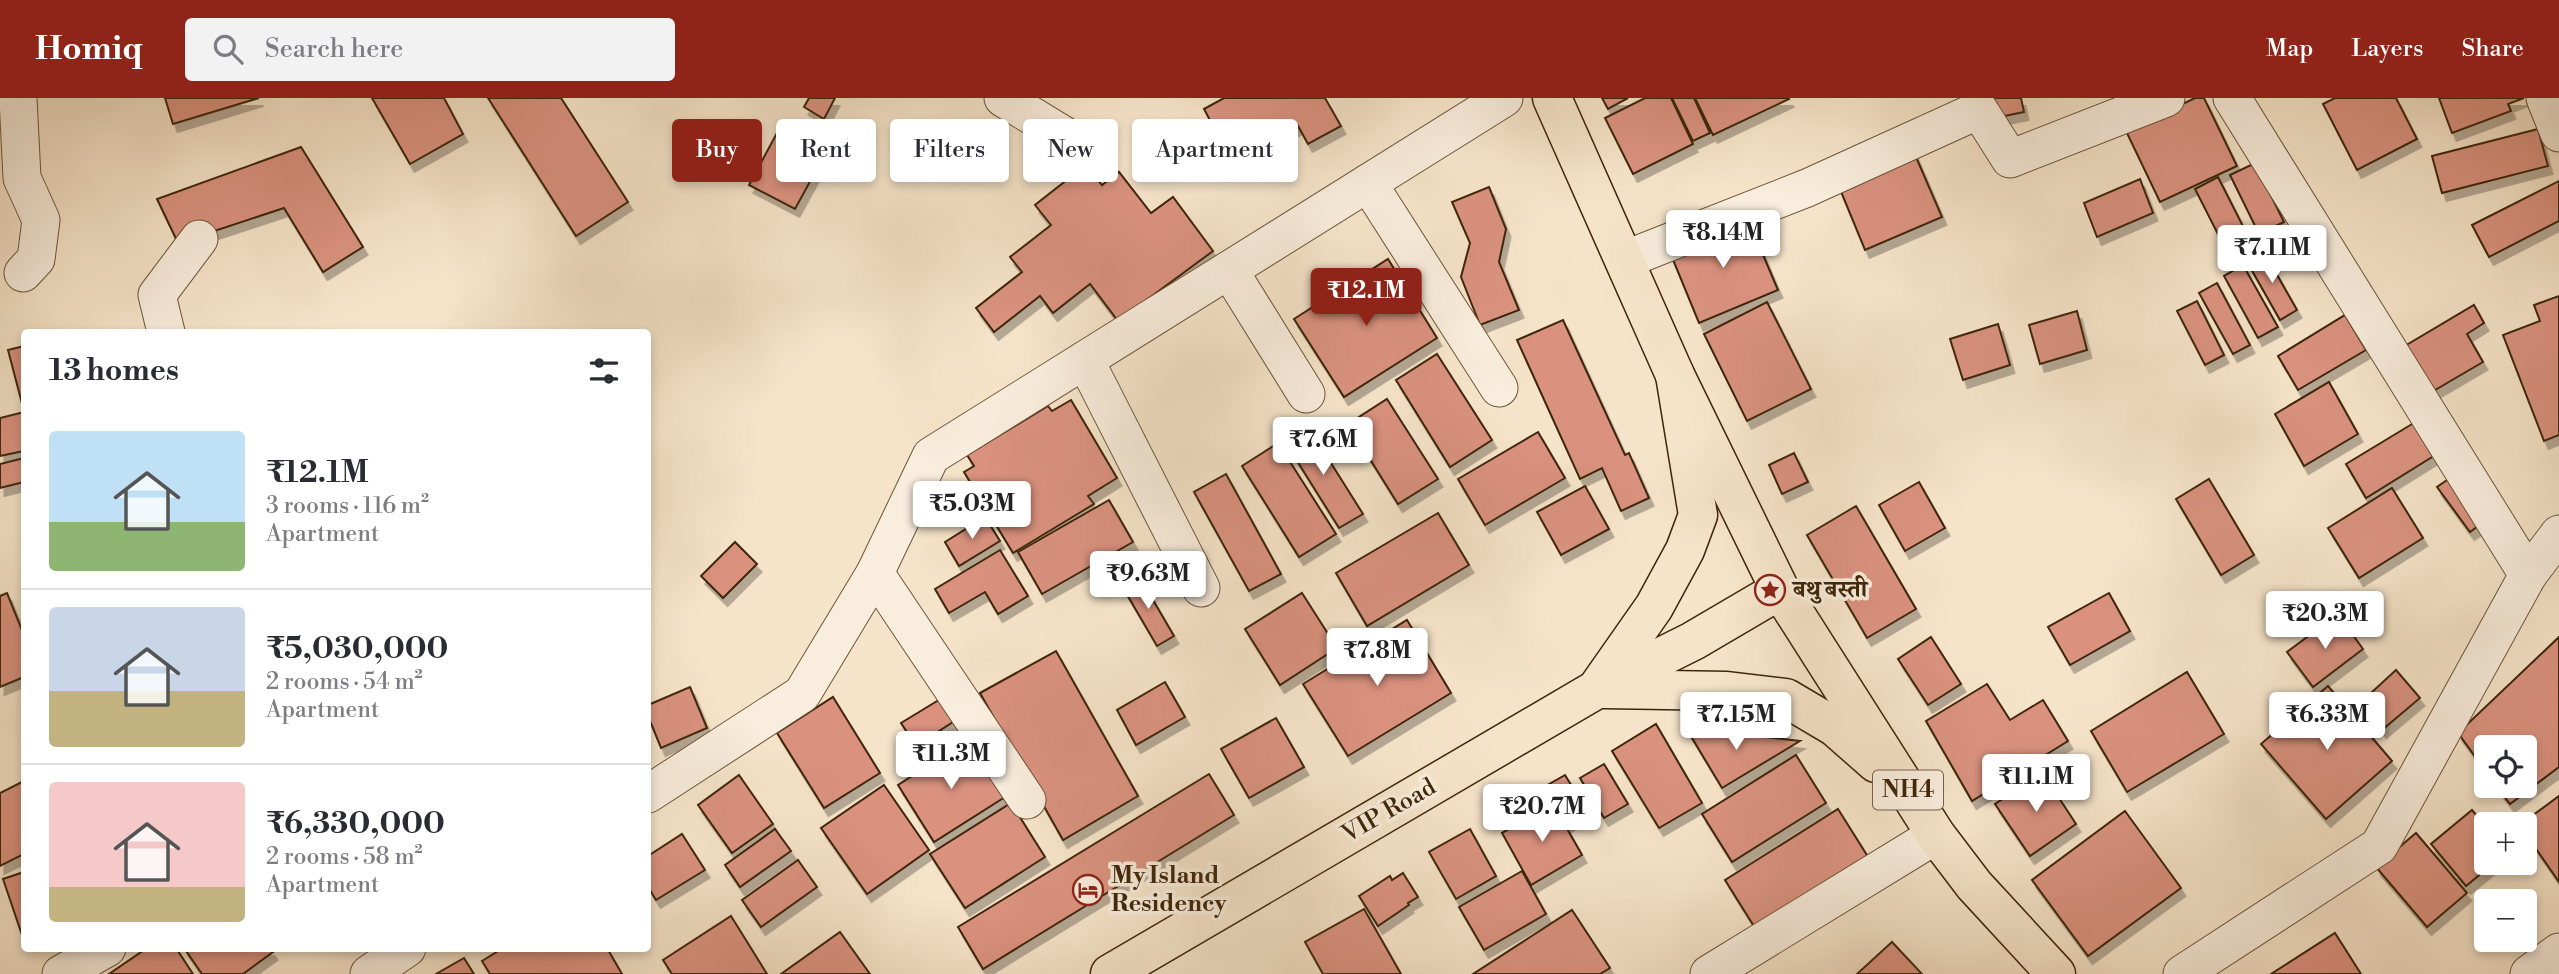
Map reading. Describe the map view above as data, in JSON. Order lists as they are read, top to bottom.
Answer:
{
  "streets": {
    "main road": ["NH4", "VIP Road"]
  },
  "crossings": [
    ["NH4", "VIP Road"]
  ],
  "places": {
    "place": ["बथु बस्ती"],
    "hotel": ["My Island Residency"]
  },
  "page": {
    "header": "Homiq",
    "search": "Search here",
    "nav": ["Map", "Layers", "Share"],
    "chip": [
      "Buy",
      "Rent",
      "Filters",
      "New",
      "Apartment"
    ],
    "price": [
      "₹8.14M",
      "₹7.11M",
      "₹12.1M",
      "₹7.6M",
      "₹5.03M",
      "₹9.63M",
      "₹20.3M",
      "₹7.8M",
      "₹7.15M",
      "₹6.33M",
      "₹11.3M",
      "₹11.1M",
      "₹20.7M"
    ],
    "heading": "13 homes",
    "list": [
      {
        "name": "₹12.1M",
        "note": "3 rooms · 116 m² · Apartment"
      },
      {
        "name": "₹5,030,000",
        "note": "2 rooms · 54 m² · Apartment"
      },
      {
        "name": "₹6,330,000",
        "note": "2 rooms · 58 m² · Apartment"
      }
    ],
    "map_buttons": ["+", "−"]
  }
}
